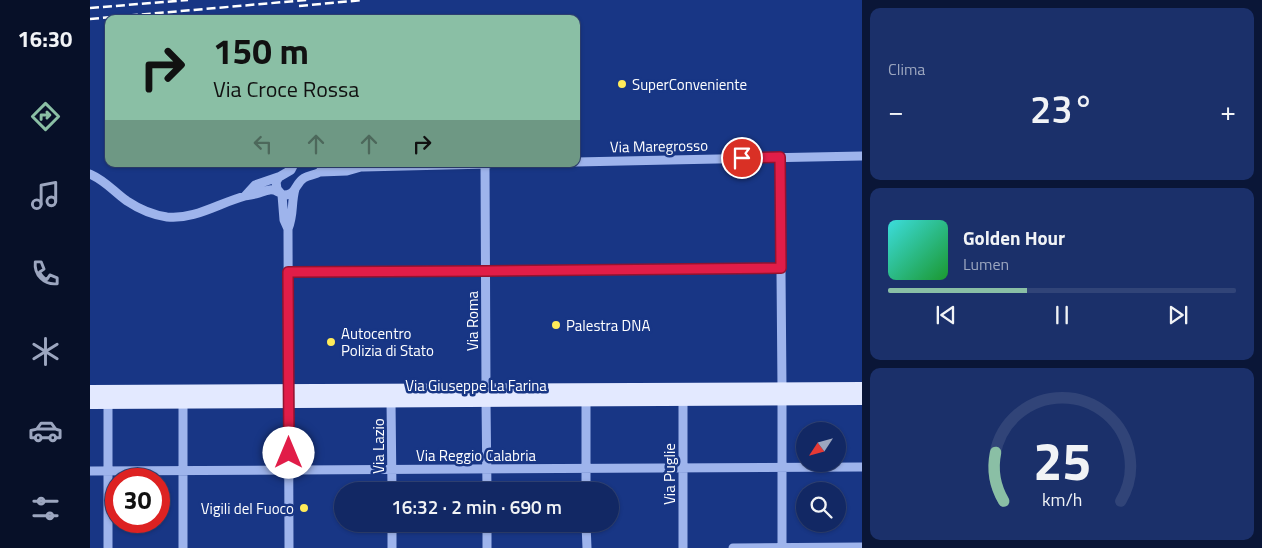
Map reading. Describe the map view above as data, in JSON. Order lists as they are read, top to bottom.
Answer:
{
  "streets": {
    "main road": ["Via Giuseppe La Farina"],
    "street": [
      "Via Maregrosso",
      "Via Roma",
      "Via Lazio",
      "Via Reggio Calabria",
      "Via Puglie"
    ]
  },
  "crossings": [
    ["Via Roma", "Via Giuseppe La Farina"],
    ["Via Roma", "Via Reggio Calabria"],
    ["Via Giuseppe La Farina", "Via Lazio"],
    ["Via Giuseppe La Farina", "Via Puglie"],
    ["Via Lazio", "Via Reggio Calabria"],
    ["Via Reggio Calabria", "Via Puglie"]
  ],
  "places": [
    "SuperConveniente",
    "Palestra DNA",
    "Autocentro Polizia di Stato",
    "Vigili del Fuoco"
  ],
  "north": "bottom left",
  "page": {
    "tabs": "16:30",
    "tile": "Clima",
    "turn": ["150 m", "Via Croce Rossa"],
    "heat": ["−", "23°", "+"],
    "song": ["Golden Hour", "Lumen"],
    "limit": "30",
    "trip": "16:32 · 2 min · 690 m",
    "gauge": ["25", "km/h"]
  }
}
